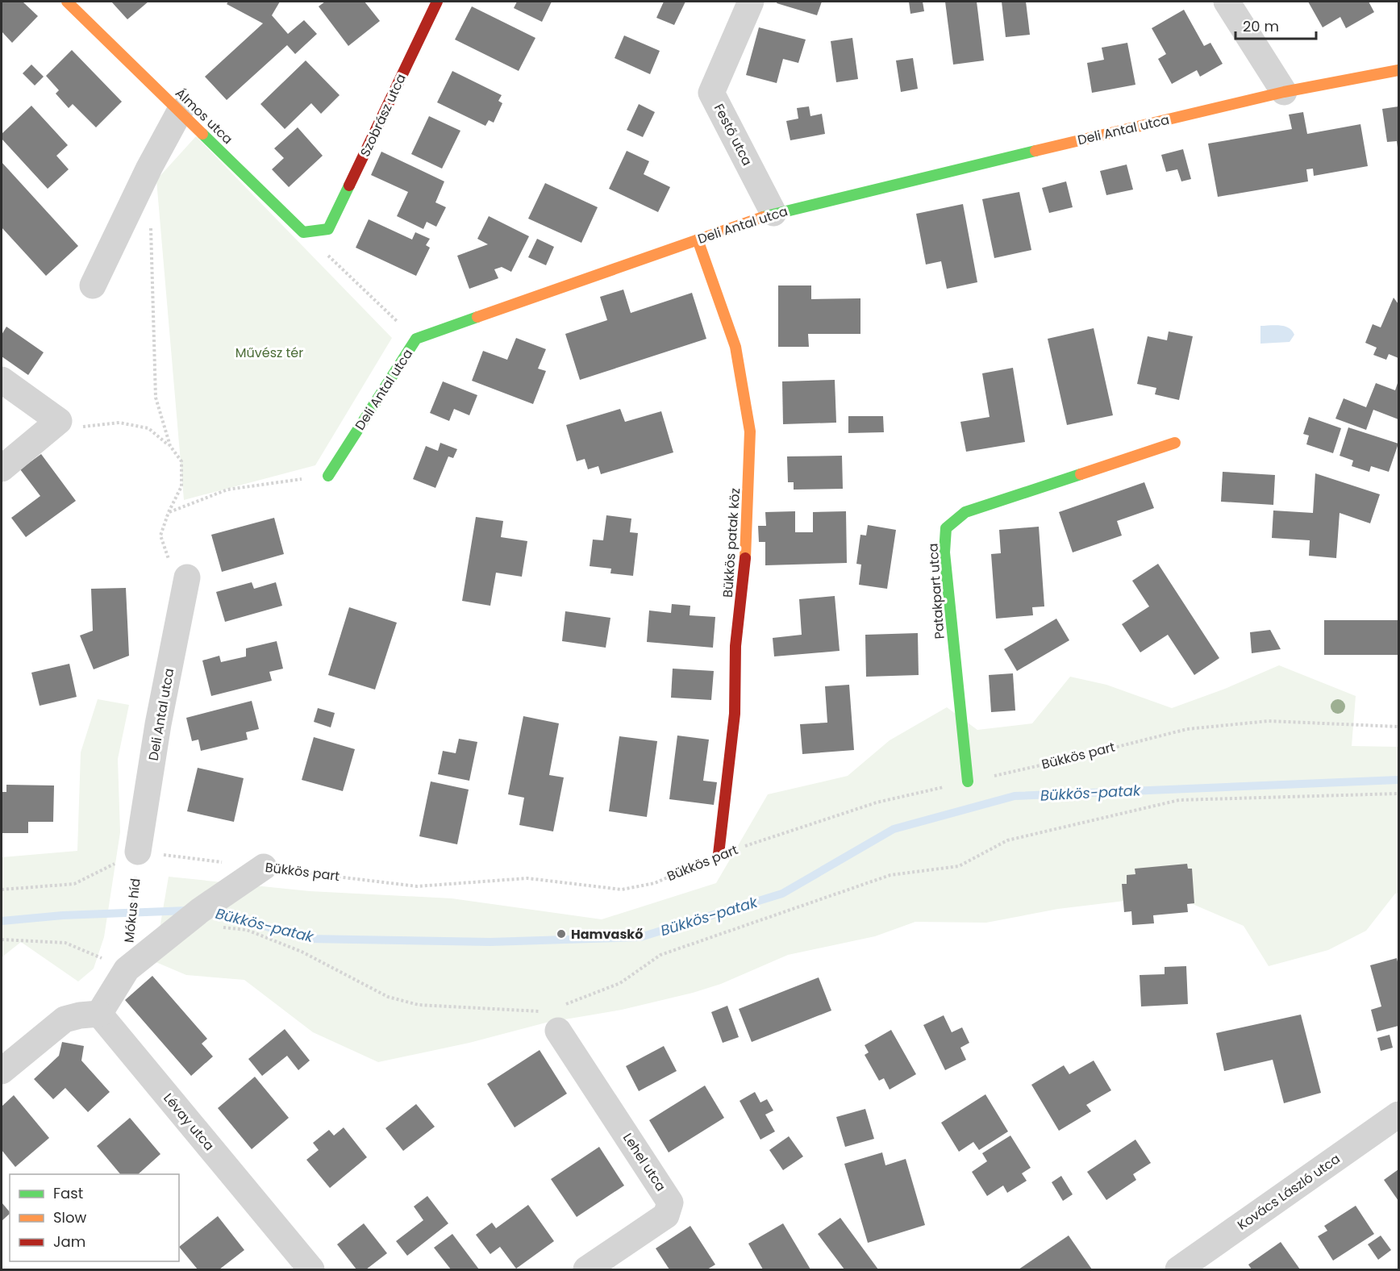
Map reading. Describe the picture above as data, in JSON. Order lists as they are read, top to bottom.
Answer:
{
  "streets": {
    "street": [
      "Szobrász utca",
      "Álmos utca",
      "Deli Antal utca",
      "Festő utca",
      "Bükkös patak köz",
      "Patakpart utca",
      "Lévay utca",
      "Lehel utca",
      "Kovács László utca"
    ],
    "path": ["Bükkös part", "Mókus híd"]
  },
  "crossings": [
    ["Szobrász utca", "Álmos utca"],
    ["Deli Antal utca", "Festő utca"],
    ["Deli Antal utca", "Bükkös patak köz"],
    ["Deli Antal utca", "Bükkös part"],
    ["Deli Antal utca", "Mókus híd"],
    ["Bükkös patak köz", "Bükkös part"],
    ["Patakpart utca", "Bükkös part"],
    ["Bükkös part", "Mókus híd"]
  ],
  "water": ["Bükkös-patak"],
  "parks": ["Művész tér"],
  "places": ["Hamvaskő"],
  "legend": ["Fast", "Slow", "Jam"],
  "scale_bar": "20 m"
}
